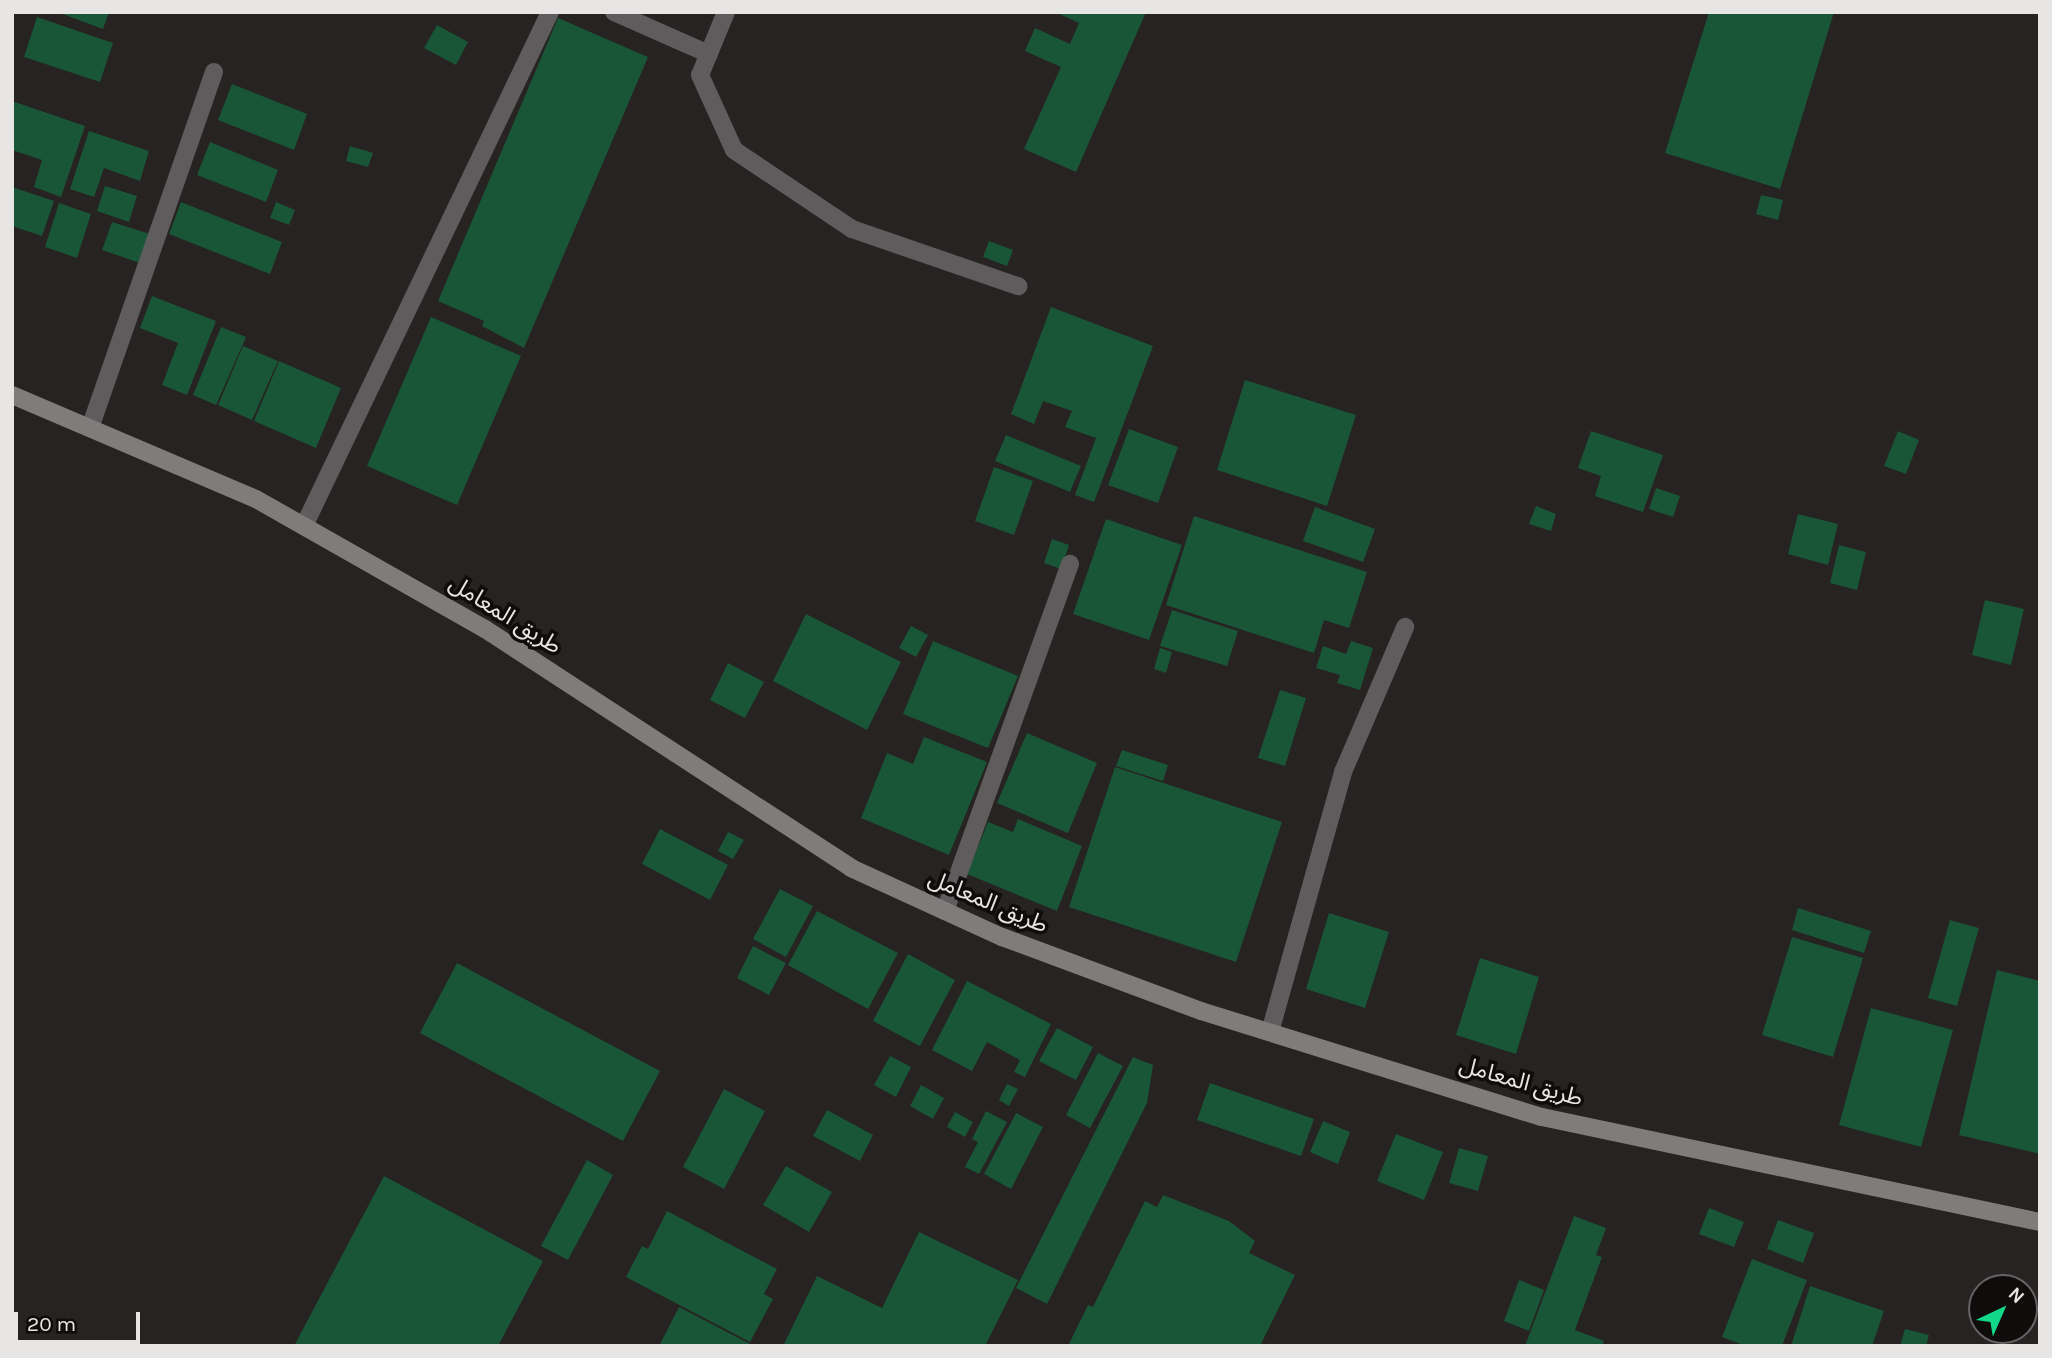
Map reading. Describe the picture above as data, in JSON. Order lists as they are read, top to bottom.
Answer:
{
  "streets": {
    "main road": ["طريق المعامل"]
  },
  "scale_bar": "20 m",
  "north": "top right"
}
